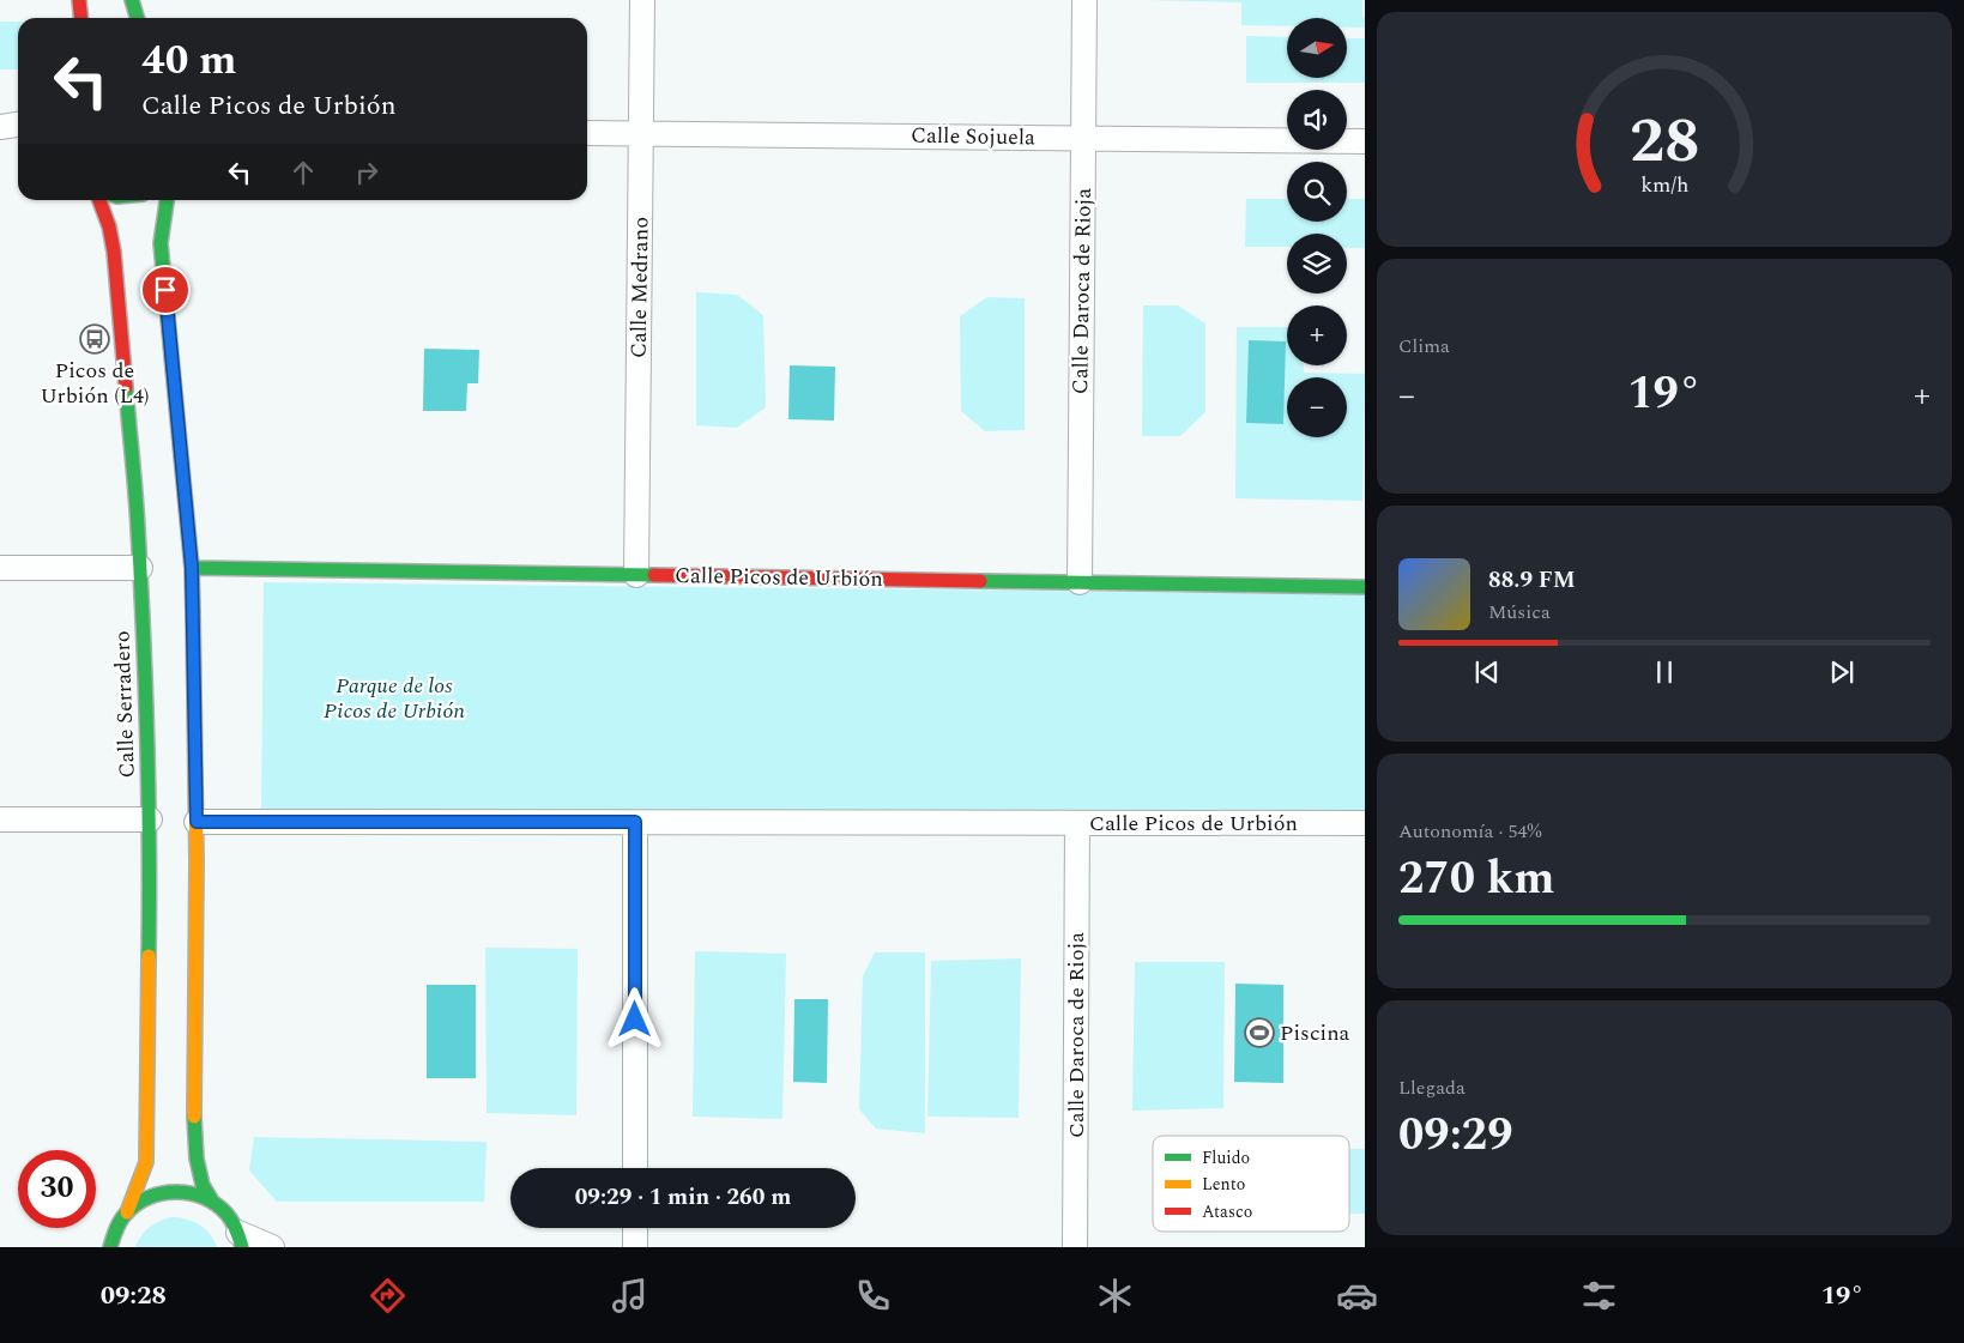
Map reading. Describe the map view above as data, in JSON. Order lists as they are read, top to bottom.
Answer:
{
  "streets": {
    "main road": ["Calle Picos de Urbión", "Calle Serradero"],
    "street": ["Calle Sojuela", "Calle Medrano", "Calle Daroca de Rioja"]
  },
  "crossings": [
    ["Calle Sojuela", "Calle Medrano"],
    ["Calle Sojuela", "Calle Daroca de Rioja"],
    ["Calle Medrano", "Calle Picos de Urbión"],
    ["Calle Daroca de Rioja", "Calle Picos de Urbión"]
  ],
  "parks": ["Parque de los Picos de Urbión"],
  "places": {
    "bus stop": ["Picos de Urbión (L4)"],
    "sports": ["Piscina"]
  },
  "legend": ["Fluido", "Lento", "Atasco"],
  "north": "right",
  "page": {
    "map_buttons": ["+", "−"],
    "turn": ["40 m", "Calle Picos de Urbión"],
    "tile": [
      "Clima",
      ["Autonomía · 54%", "270 km"],
      ["Llegada", "09:29"]
    ],
    "heat": ["−", "19°", "+"],
    "song": ["88.9 FM", "Música"],
    "limit": "30",
    "trip": "09:29 · 1 min · 260 m",
    "tabs": ["09:28", "19°"],
    "gauge": ["28", "km/h"]
  }
}
